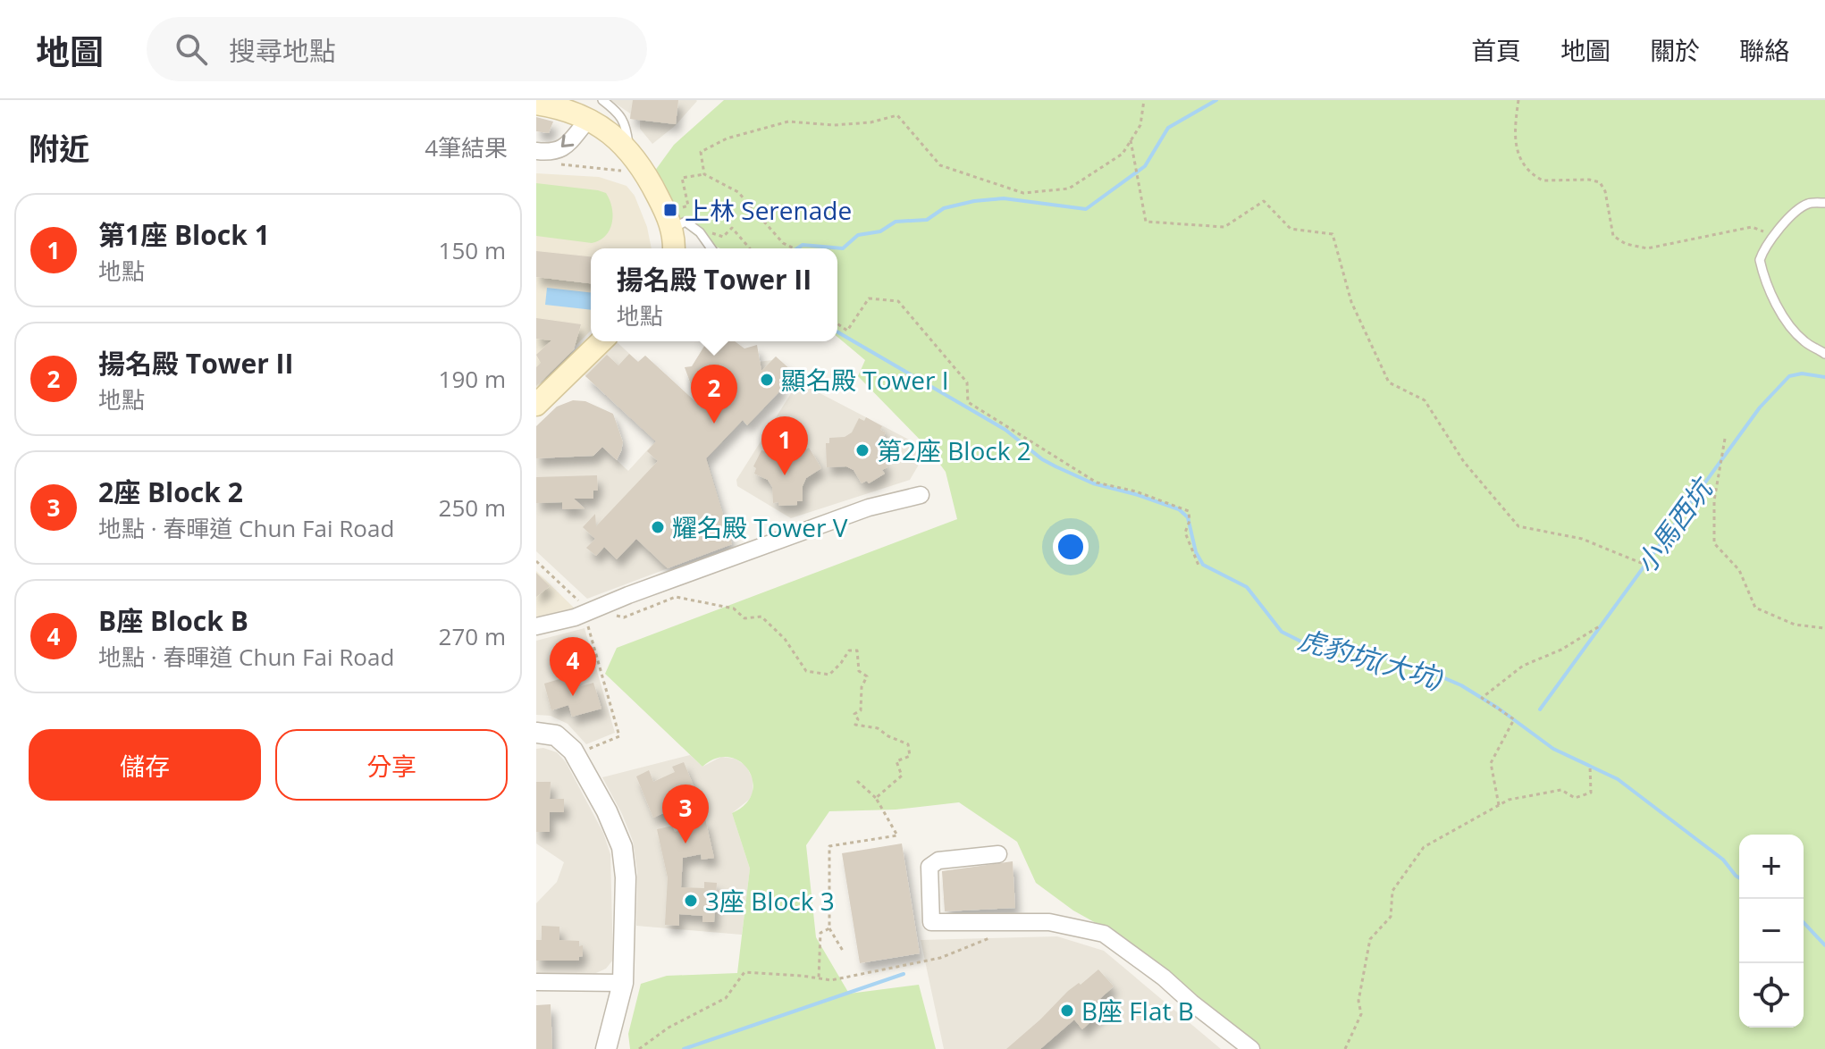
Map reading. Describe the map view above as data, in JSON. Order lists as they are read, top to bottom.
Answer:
{
  "water": ["小馬西坑", "虎豹坑(大坑)"],
  "places": {
    "transit": ["上林 Serenade"],
    "other": [
      "顯名殿 Tower I",
      "第2座 Block 2",
      "耀名殿 Tower V",
      "3座 Block 3",
      "B座 Flat B"
    ]
  },
  "page": {
    "header": "地圖",
    "search": "搜尋地點",
    "nav": [
      "首頁",
      "地圖",
      "關於",
      "聯絡"
    ],
    "heading": ["附近", "4筆結果"],
    "list": [
      {
        "mark": "1",
        "name": "第1座 Block 1",
        "note": "地點",
        "value": "150 m"
      },
      {
        "mark": "2",
        "name": "揚名殿 Tower II",
        "note": "地點",
        "value": "190 m"
      },
      {
        "mark": "3",
        "name": "2座 Block 2",
        "note": "地點 · 春暉道 Chun Fai Road",
        "value": "250 m"
      },
      {
        "mark": "4",
        "name": "B座 Block B",
        "note": "地點 · 春暉道 Chun Fai Road",
        "value": "270 m"
      }
    ],
    "popup": ["揚名殿 Tower II", "地點"],
    "pins": [
      "2",
      "1",
      "4",
      "3"
    ],
    "buttons": ["儲存", "分享"],
    "map_buttons": ["+", "−"]
  }
}
